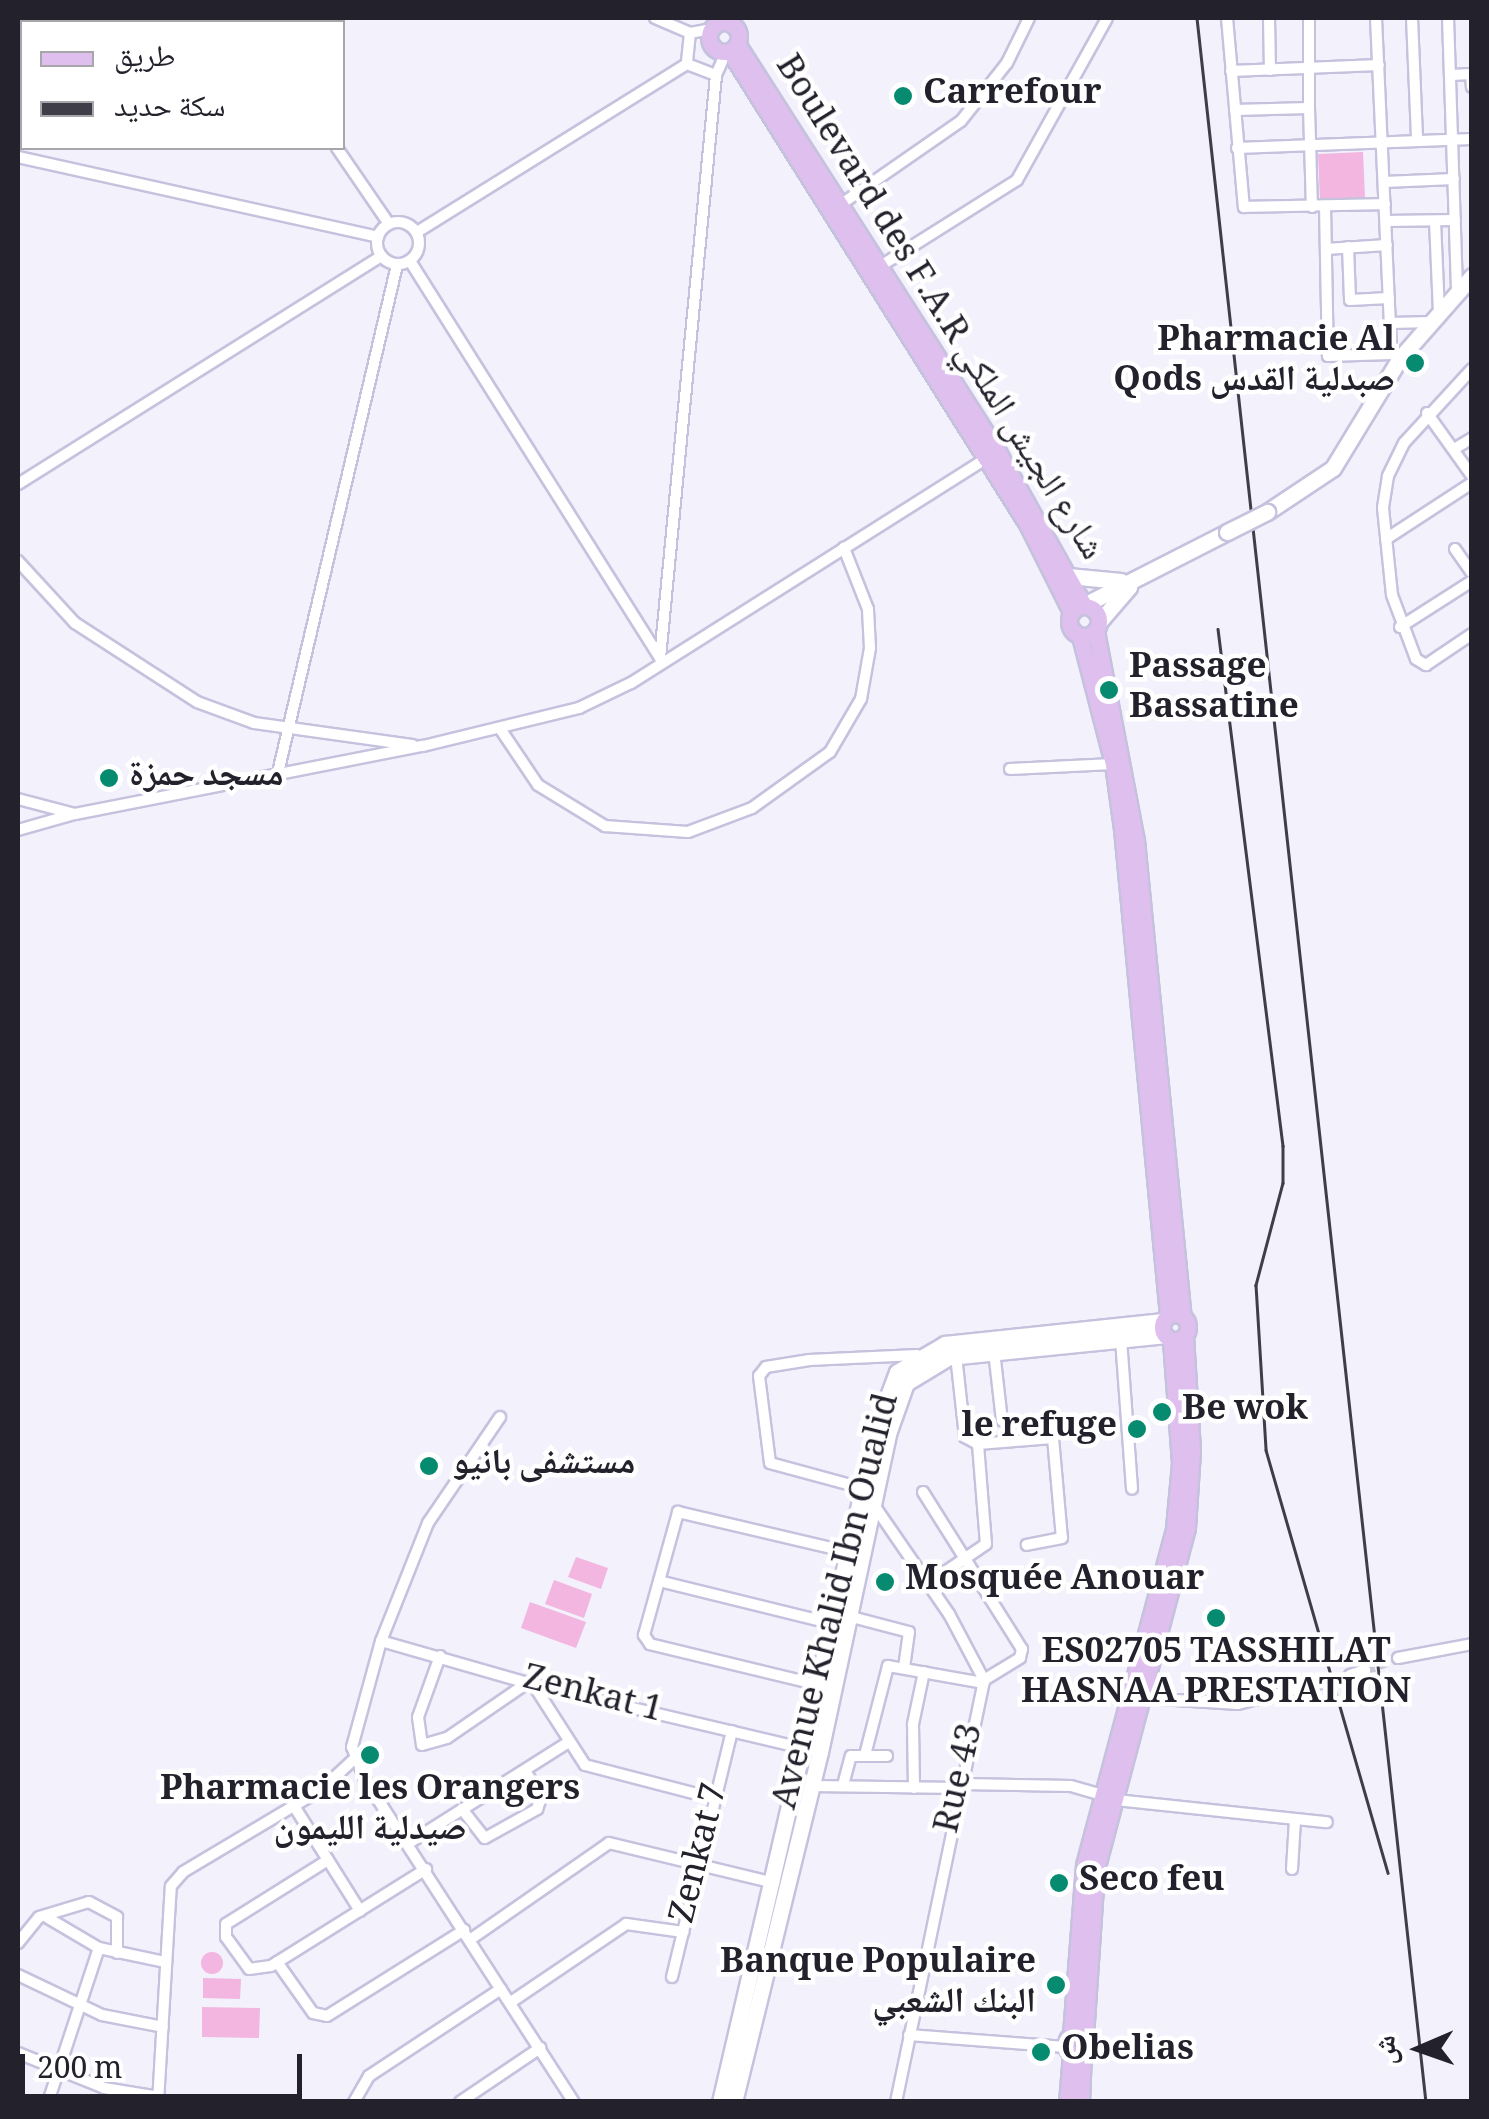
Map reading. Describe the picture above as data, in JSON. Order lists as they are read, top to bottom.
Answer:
{
  "streets": {
    "main road": ["Boulevard des F.A.R شارع الجيش الملكي", "Avenue Khalid Ibn Oualid"],
    "street": ["Zenkat 1", "Rue 43", "Zenkat 7"]
  },
  "crossings": [
    ["Boulevard des F.A.R شارع الجيش الملكي", "Avenue Khalid Ibn Oualid"],
    ["Avenue Khalid Ibn Oualid", "Zenkat 1"],
    ["Avenue Khalid Ibn Oualid", "Rue 43"],
    ["Zenkat 1", "Zenkat 7"]
  ],
  "places": [
    "Carrefour",
    "Pharmacie Al Qods صبدلية القدس",
    "Passage Bassatine",
    "مسجد حمزة",
    "Be wok",
    "le refuge",
    "مستشفى بانيو",
    "Mosquée Anouar",
    "ES02705 TASSHILAT HASNAA PRESTATION",
    "Pharmacie les Orangers صيدلية الليمون",
    "Seco feu",
    "Banque Populaire البنك الشعبي",
    "Obelias"
  ],
  "legend": ["طريق", "سكة حديد"],
  "scale_bar": "200 m",
  "north": "left"
}
